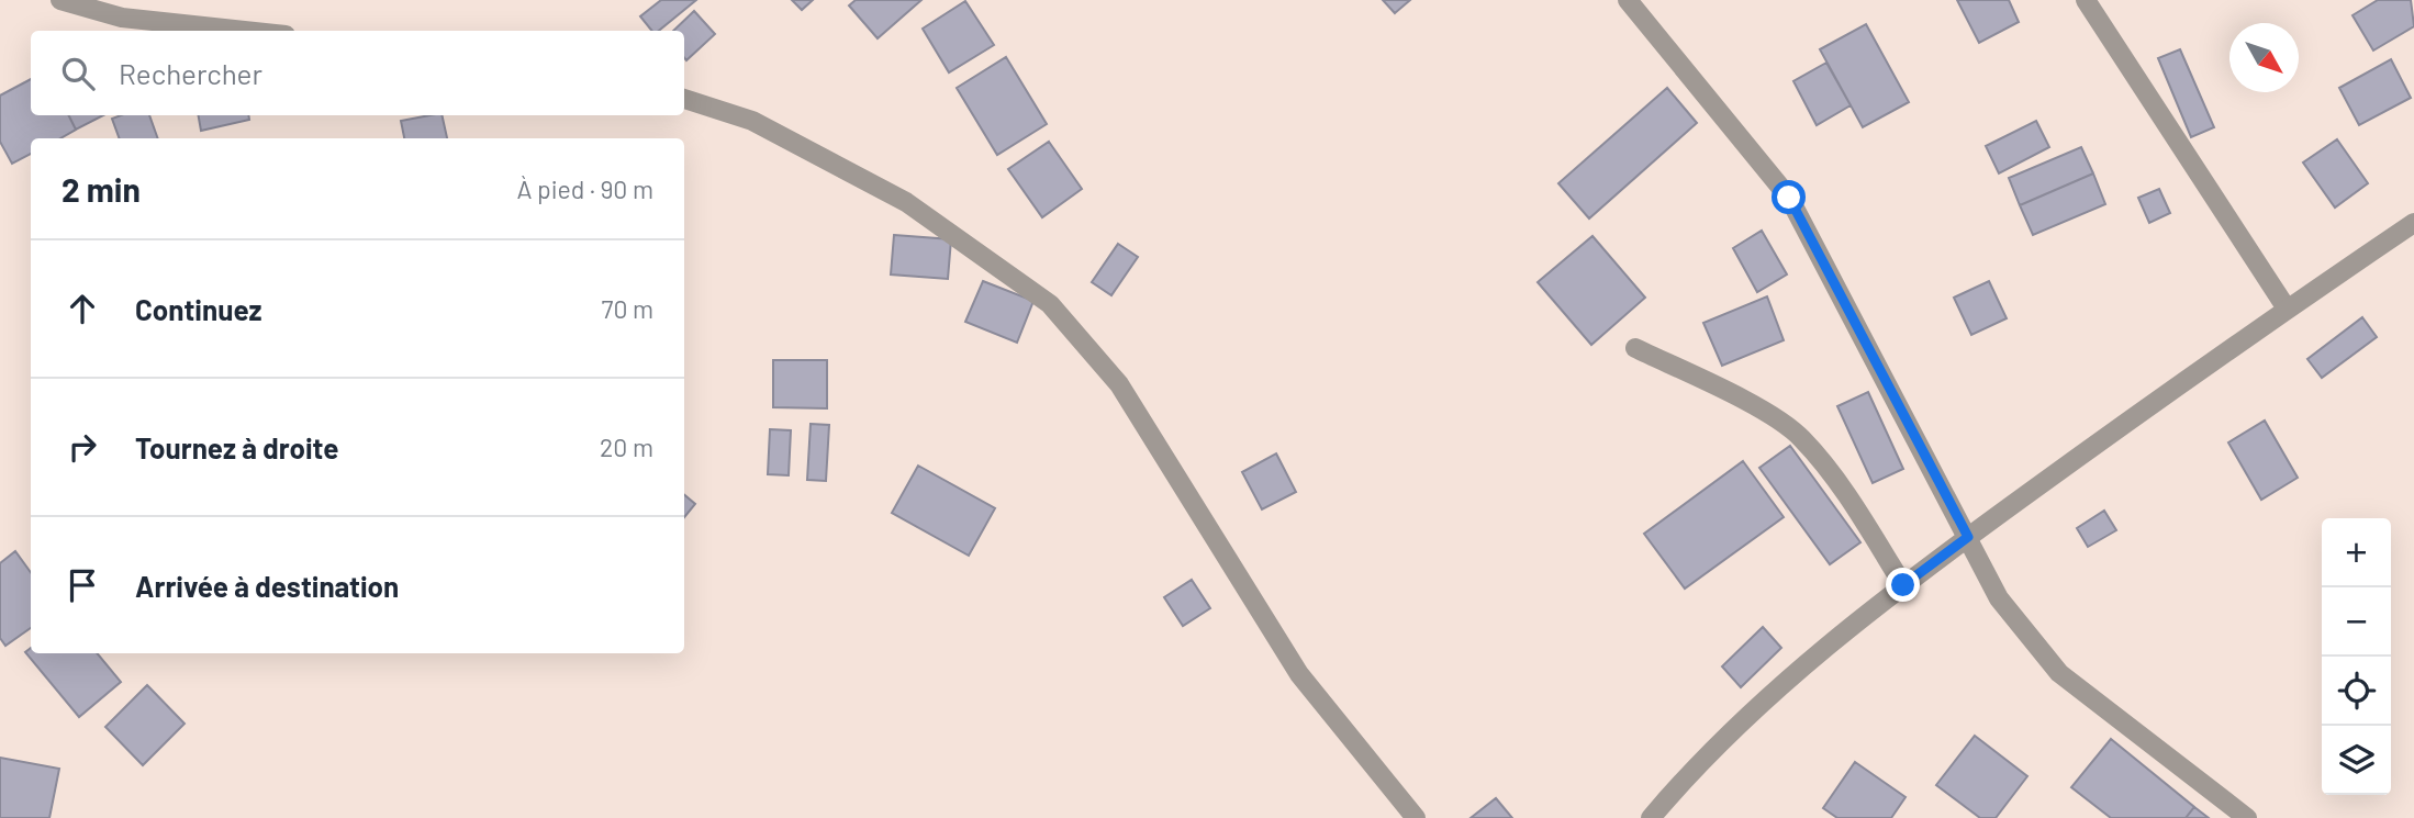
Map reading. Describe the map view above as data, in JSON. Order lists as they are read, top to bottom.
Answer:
{
  "north": "bottom right",
  "page": {
    "search": "Rechercher",
    "heading": ["2 min", "À pied · 90 m"],
    "list": [
      ["Continuez", "70 m"],
      ["Tournez à droite", "20 m"],
      "Arrivée à destination"
    ],
    "map_buttons": ["+", "−"]
  }
}
